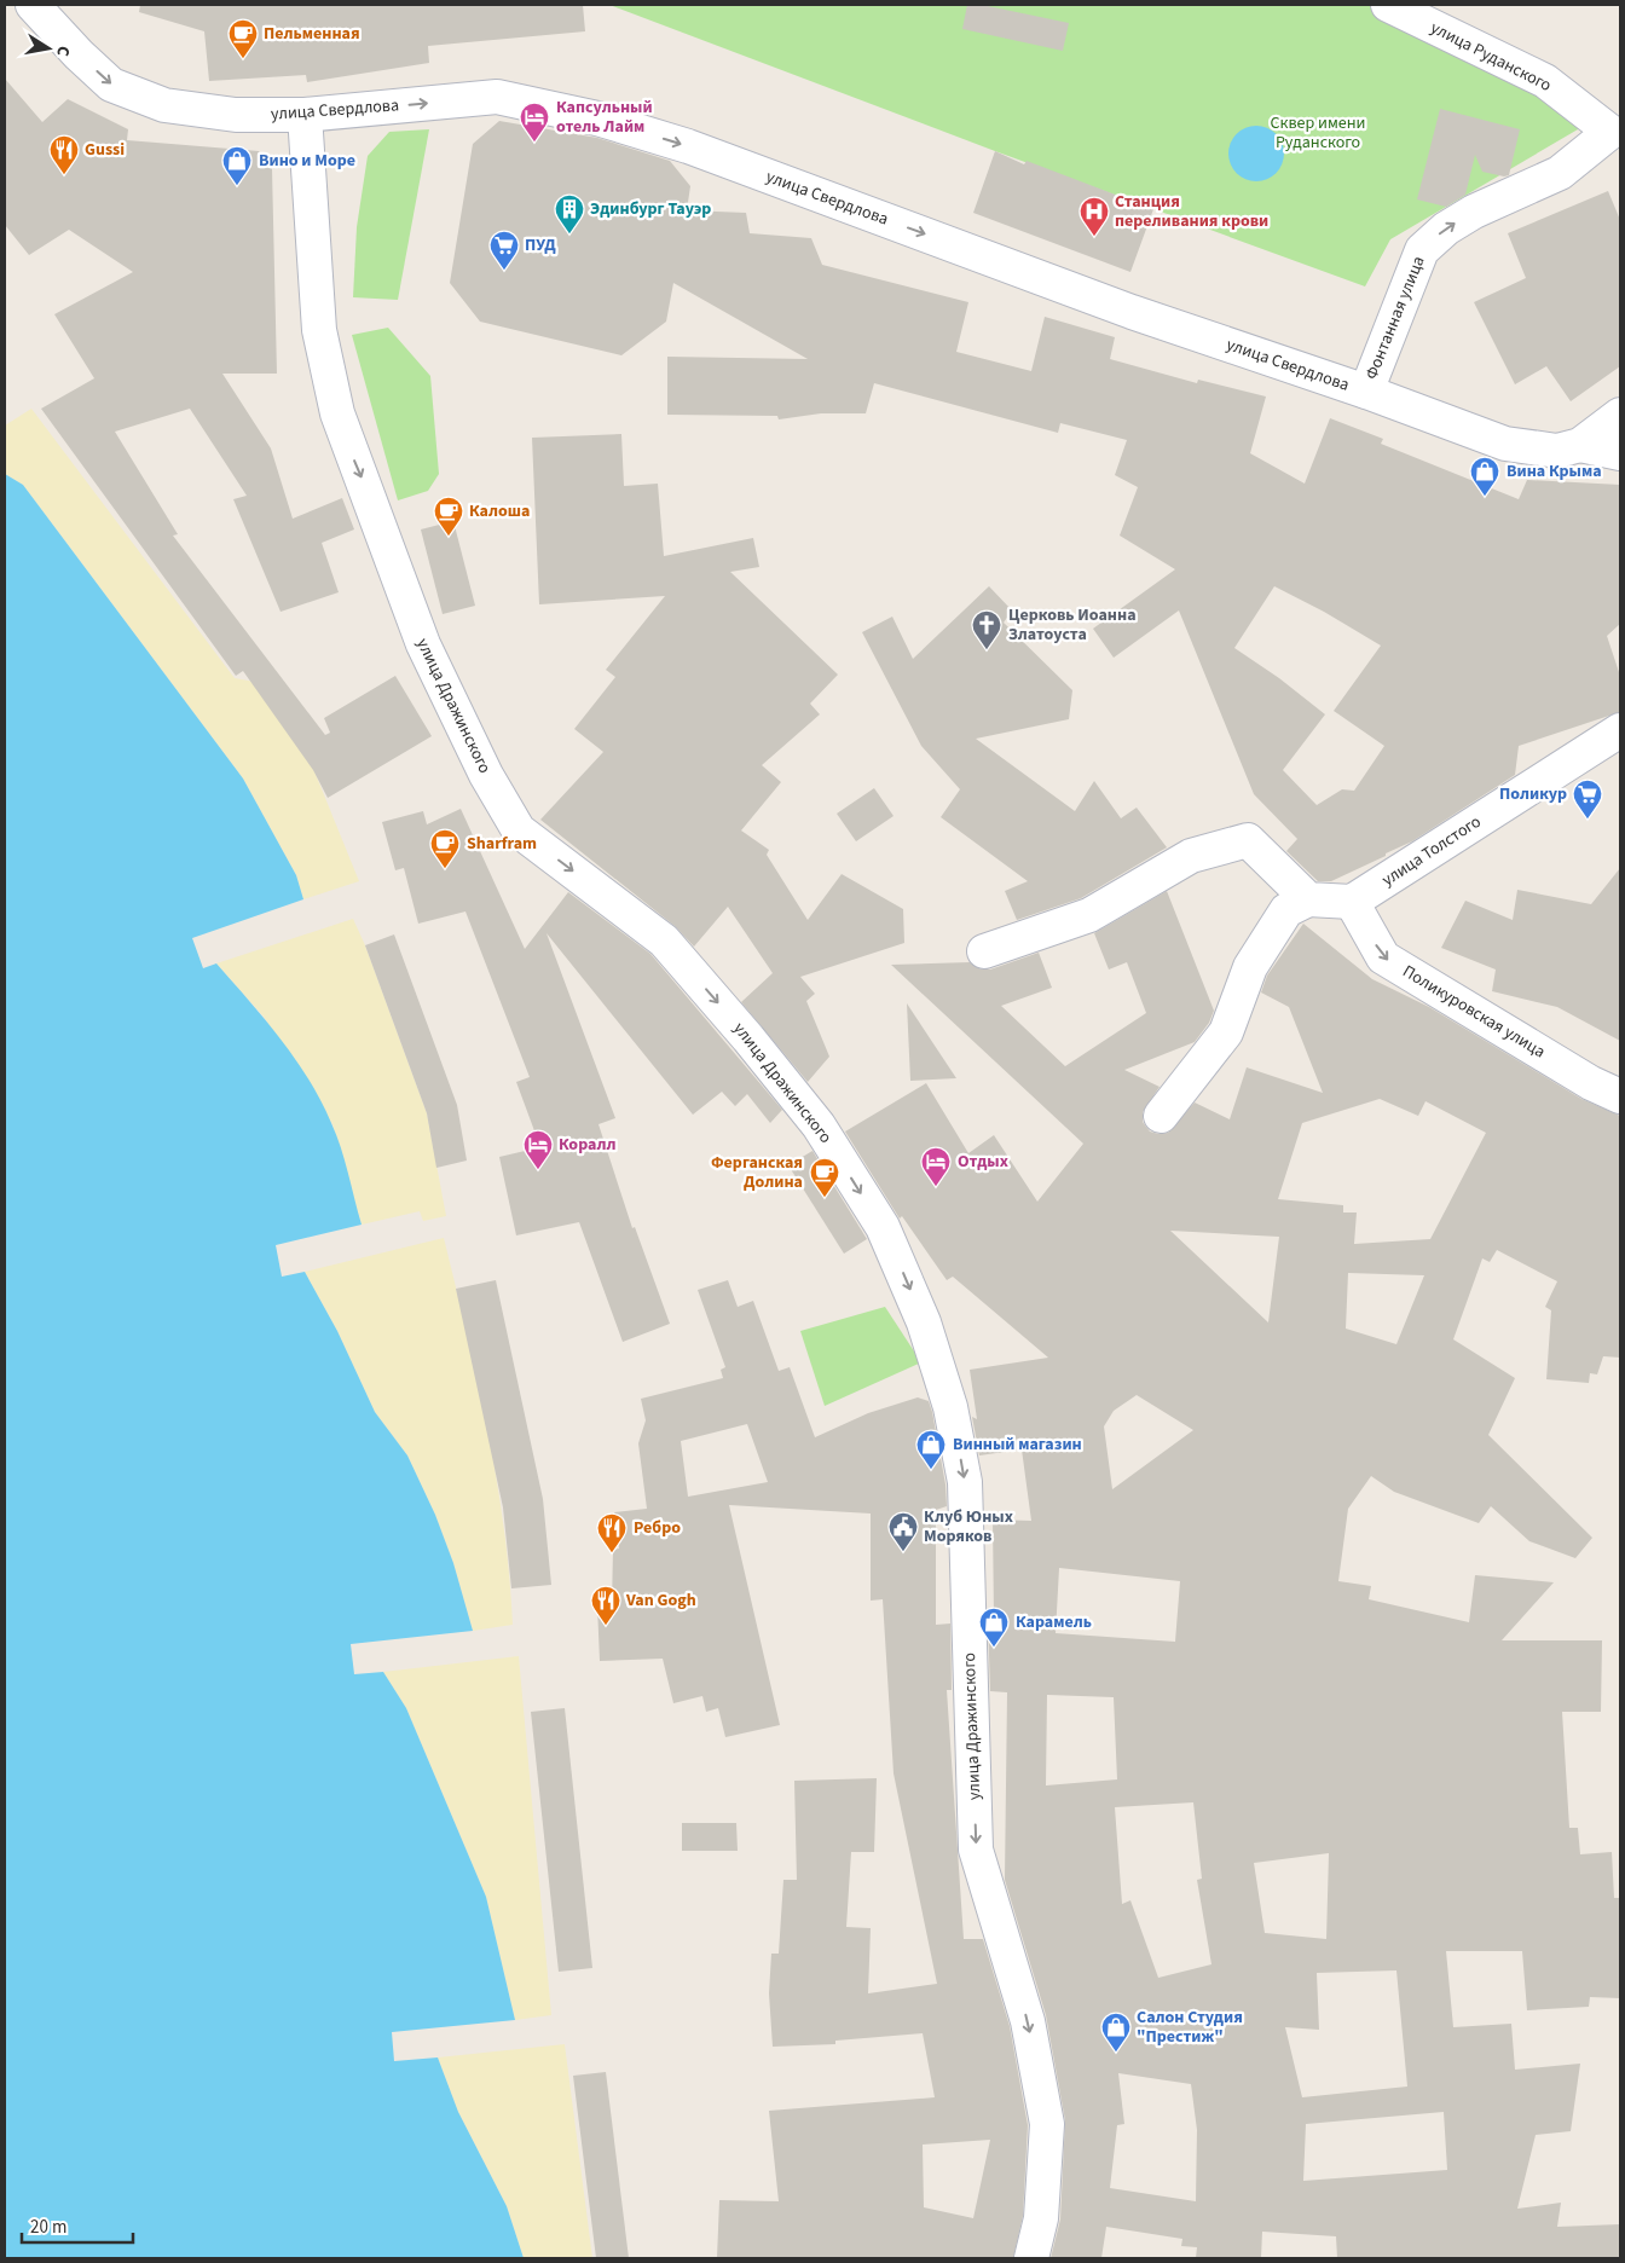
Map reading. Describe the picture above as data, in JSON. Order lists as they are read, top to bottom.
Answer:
{
  "streets": {
    "street": [
      "улица Руданского",
      "улица Свердлова",
      "Фонтанная улица",
      "улица Дражинского",
      "улица Толстого",
      "Поликуровская улица"
    ]
  },
  "crossings": [
    ["улица Руданского", "Фонтанная улица"],
    ["улица Свердлова", "Фонтанная улица"],
    ["улица Свердлова", "улица Дражинского"],
    ["улица Толстого", "Поликуровская улица"]
  ],
  "one_way": [
    "улица Свердлова",
    "Фонтанная улица",
    "улица Дражинского",
    "Поликуровская улица"
  ],
  "parks": ["Сквер имени Руданского"],
  "places": {
    "cafe": [
      "Пельменная",
      "Калоша",
      "Sharfram",
      "Ферганская Долина"
    ],
    "hotel": ["Капсульный отель Лайм", "Коралл", "Отдых"],
    "restaurant": ["Gussi", "Ребро", "Van Gogh"],
    "shop": [
      "Вино и Море",
      "Вина Крыма",
      "Винный магазин",
      "Карамель",
      "Салон Студия \"Престиж\""
    ],
    "building": ["Эдинбург Тауэр"],
    "hospital": ["Станция переливания крови"],
    "supermarket": ["ПУД", "Поликур"],
    "church": ["Церковь Иоанна Златоуста"],
    "public building": ["Клуб Юных Моряков"]
  },
  "scale_bar": "20 m",
  "north": "right"
}
